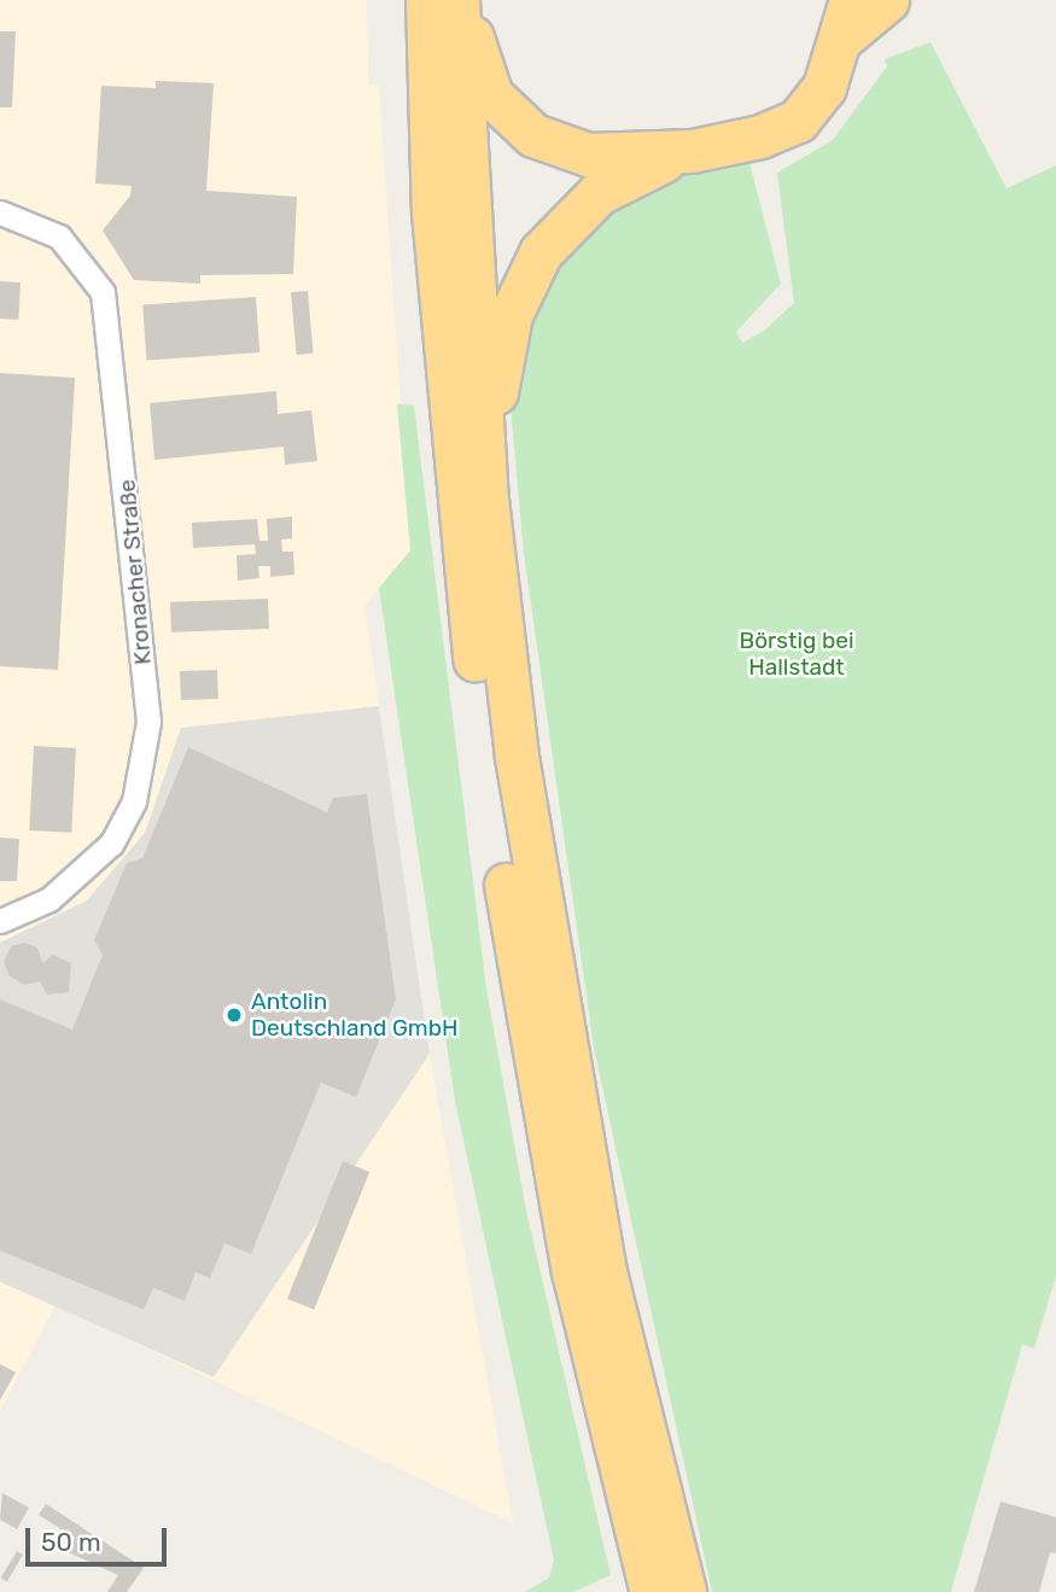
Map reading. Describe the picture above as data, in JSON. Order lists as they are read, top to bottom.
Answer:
{
  "streets": {
    "street": ["Kronacher Straße"]
  },
  "parks": ["Börstig bei Hallstadt"],
  "places": ["Antolin Deutschland GmbH"],
  "scale_bar": "50 m"
}
